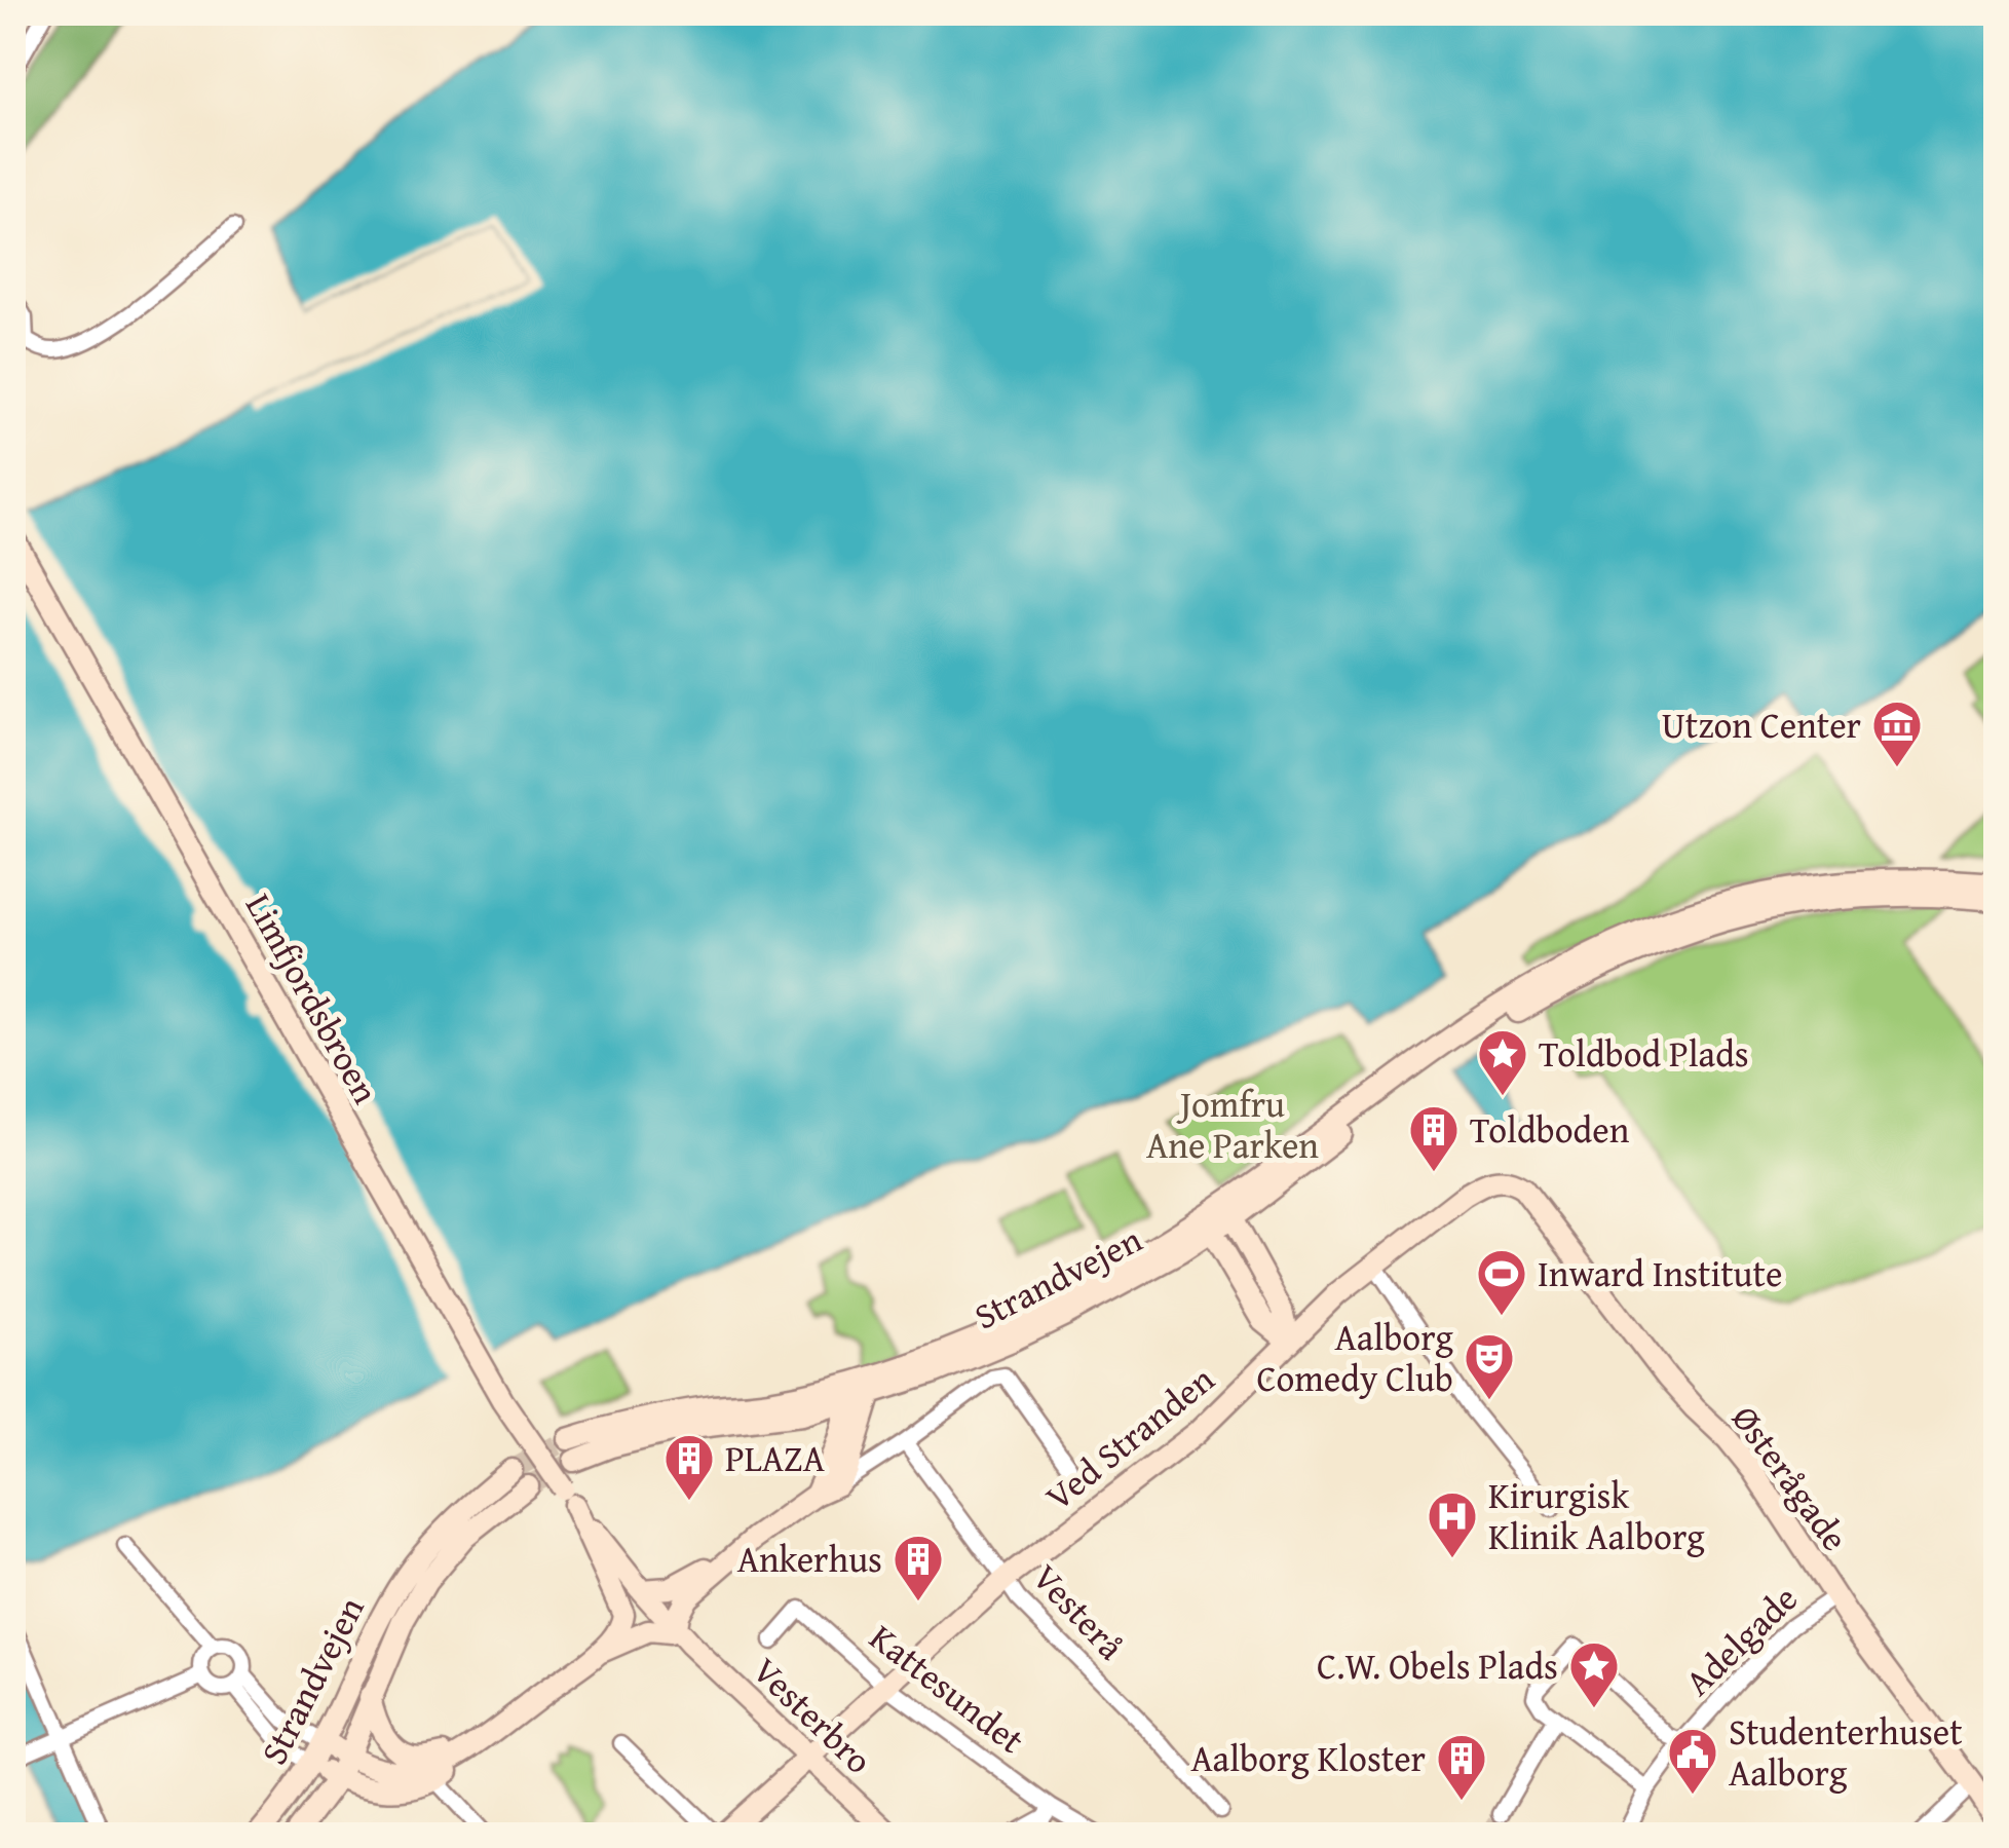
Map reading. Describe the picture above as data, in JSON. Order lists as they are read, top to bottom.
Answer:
{
  "streets": {
    "street": [
      "Limfjordsbroen",
      "Strandvejen",
      "Ved Stranden",
      "Østerågade",
      "Vesterå",
      "Adelgade",
      "Kattesundet",
      "Vesterbro"
    ]
  },
  "crossings": [
    ["Limfjordsbroen", "Vesterbro"],
    ["Ved Stranden", "Østerågade"],
    ["Ved Stranden", "Vesterå"],
    ["Ved Stranden", "Kattesundet"],
    ["Ved Stranden", "Vesterbro"],
    ["Østerågade", "Adelgade"]
  ],
  "parks": ["Jomfru Ane Parken"],
  "places": {
    "museum": ["Utzon Center"],
    "place": ["Toldbod Plads", "C.W. Obels Plads"],
    "building": [
      "Toldboden",
      "PLAZA",
      "Ankerhus",
      "Aalborg Kloster"
    ],
    "sports": ["Inward Institute"],
    "theatre": ["Aalborg Comedy Club"],
    "hospital": ["Kirurgisk Klinik Aalborg"],
    "public building": ["Studenterhuset Aalborg"]
  }
}
